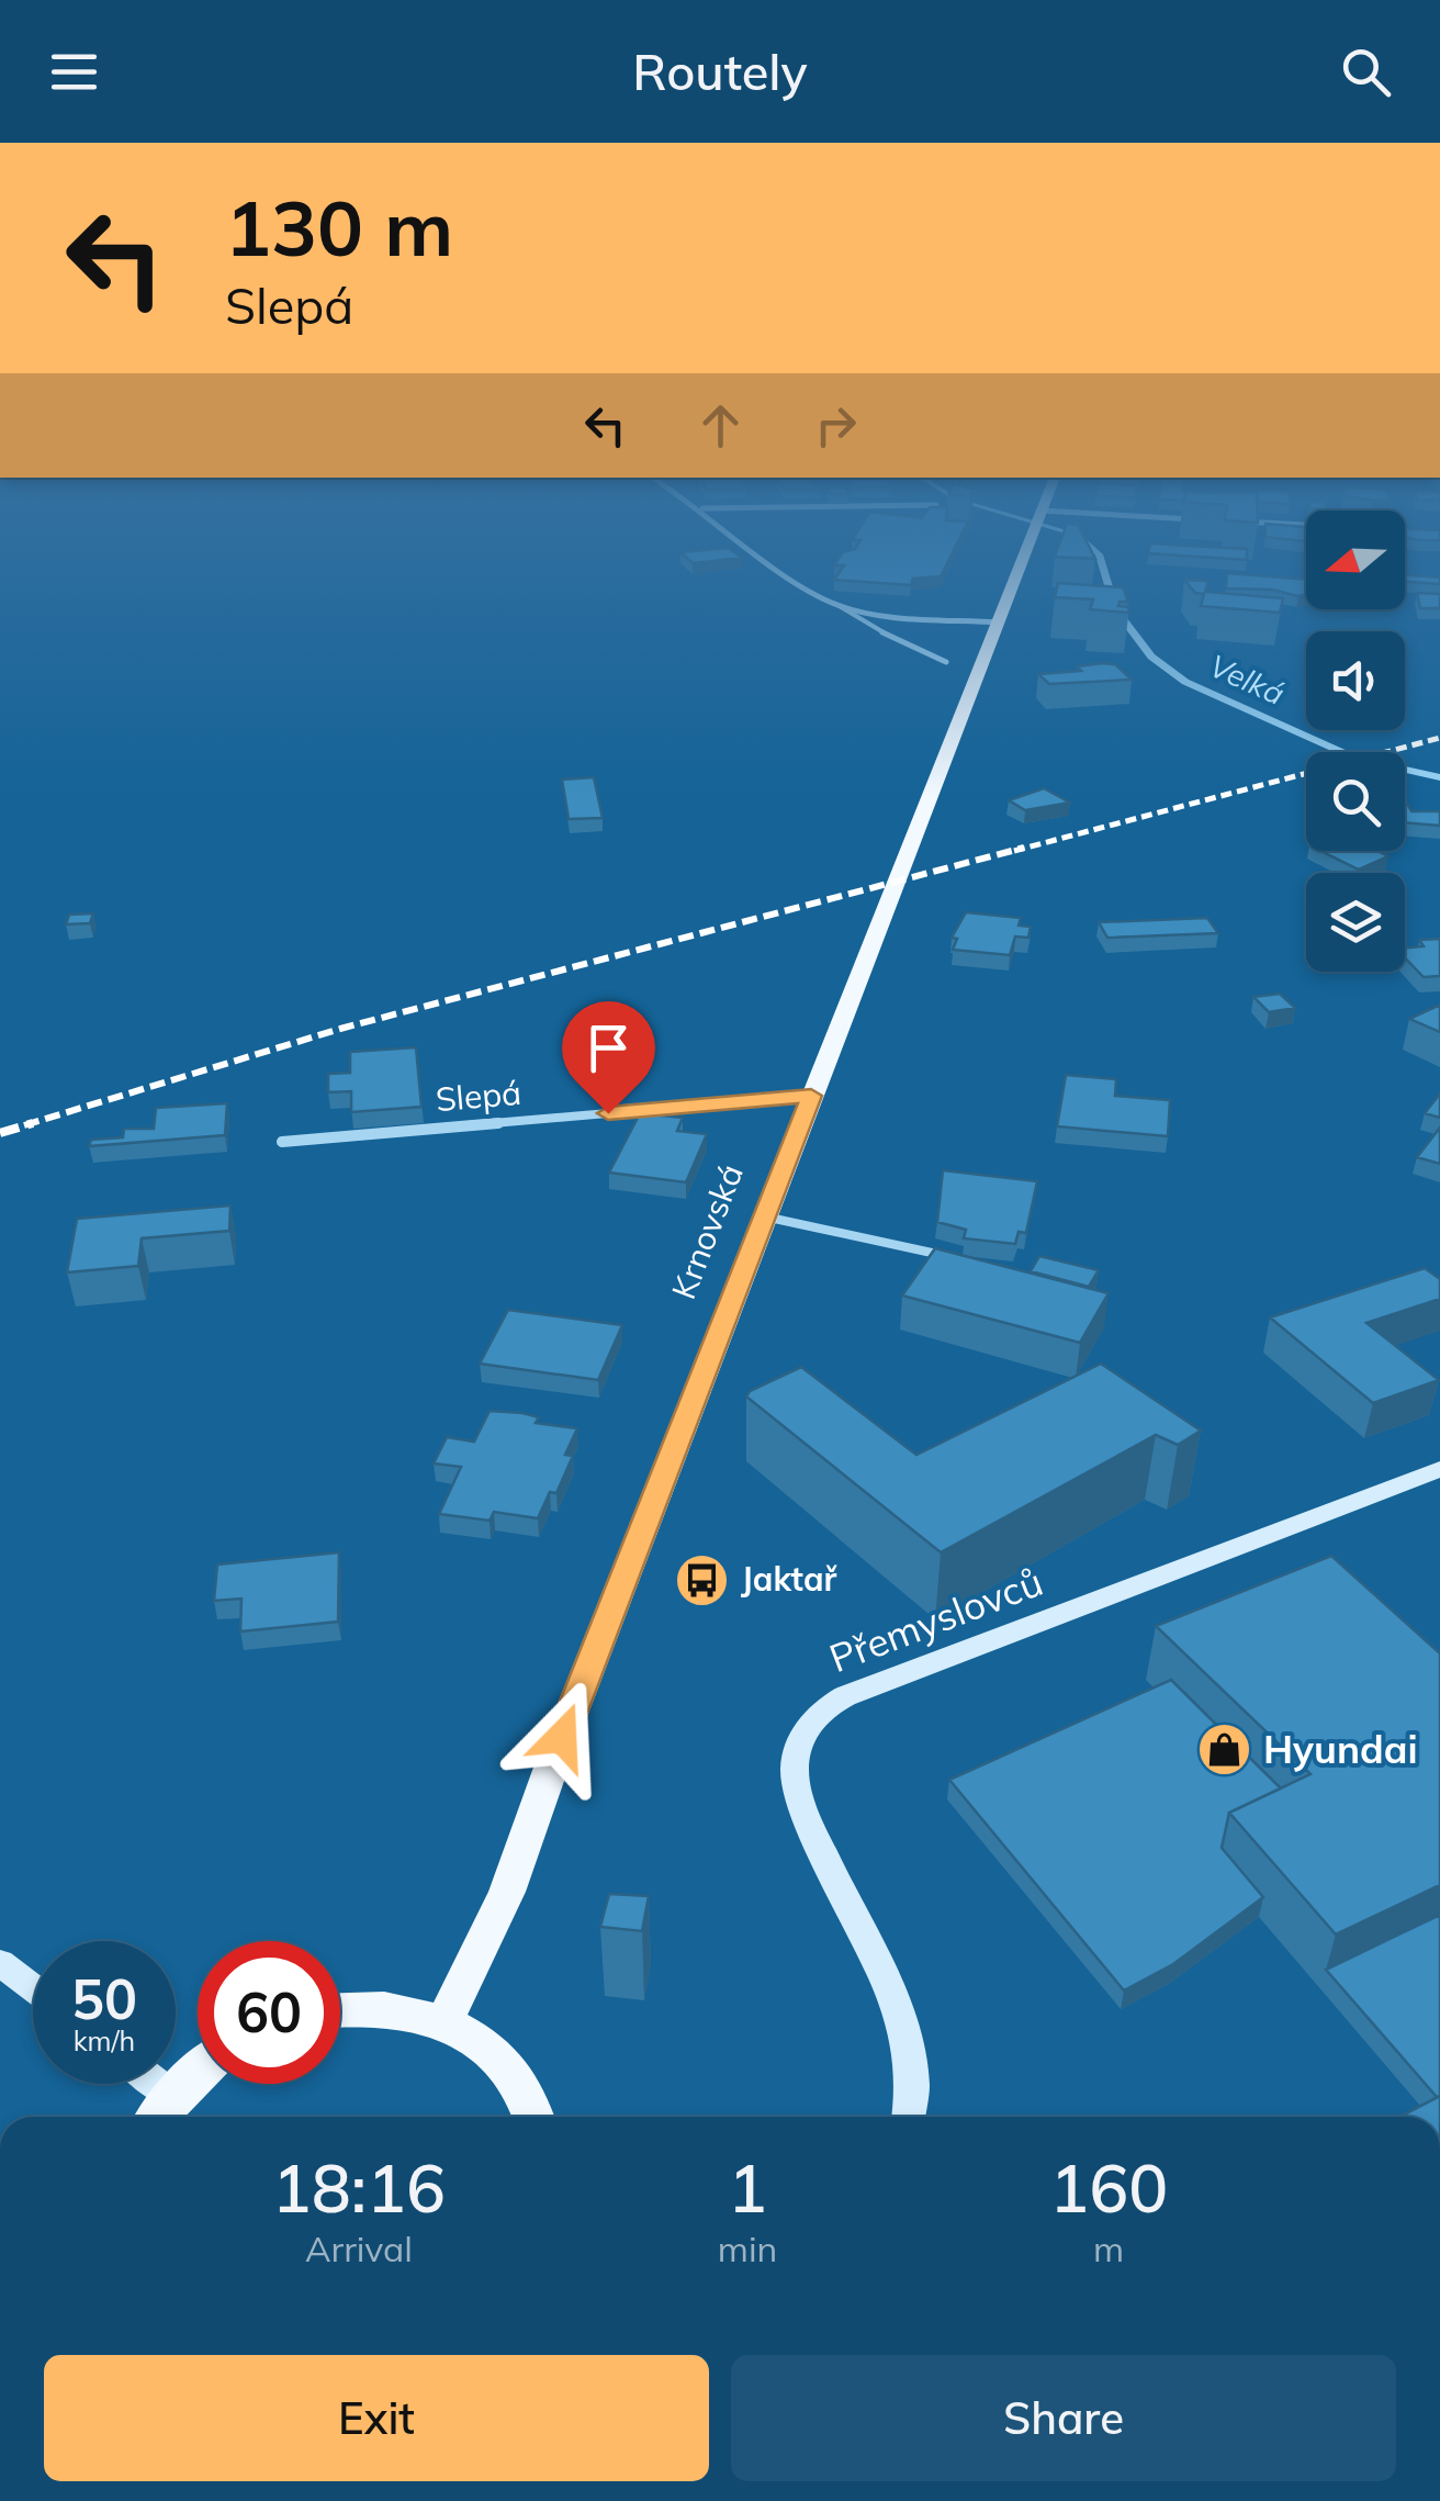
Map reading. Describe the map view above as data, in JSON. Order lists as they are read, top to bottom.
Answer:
{
  "streets": {
    "main road": ["Krnovská"],
    "street": ["Slepá", "Přemyslovců"]
  },
  "crossings": [
    ["Slepá", "Krnovská"]
  ],
  "water": ["Velká"],
  "places": {
    "bus stop": ["Jaktař"],
    "shop": ["Hyundai"]
  },
  "north": "left",
  "page": {
    "header": "Routely",
    "turn": ["130 m", "Slepá"],
    "speed": "50 km/h",
    "limit": "60",
    "eta": [
      "18:16",
      "Arrival",
      "1",
      "min",
      "160",
      "m"
    ],
    "buttons": ["Exit", "Share"]
  }
}
